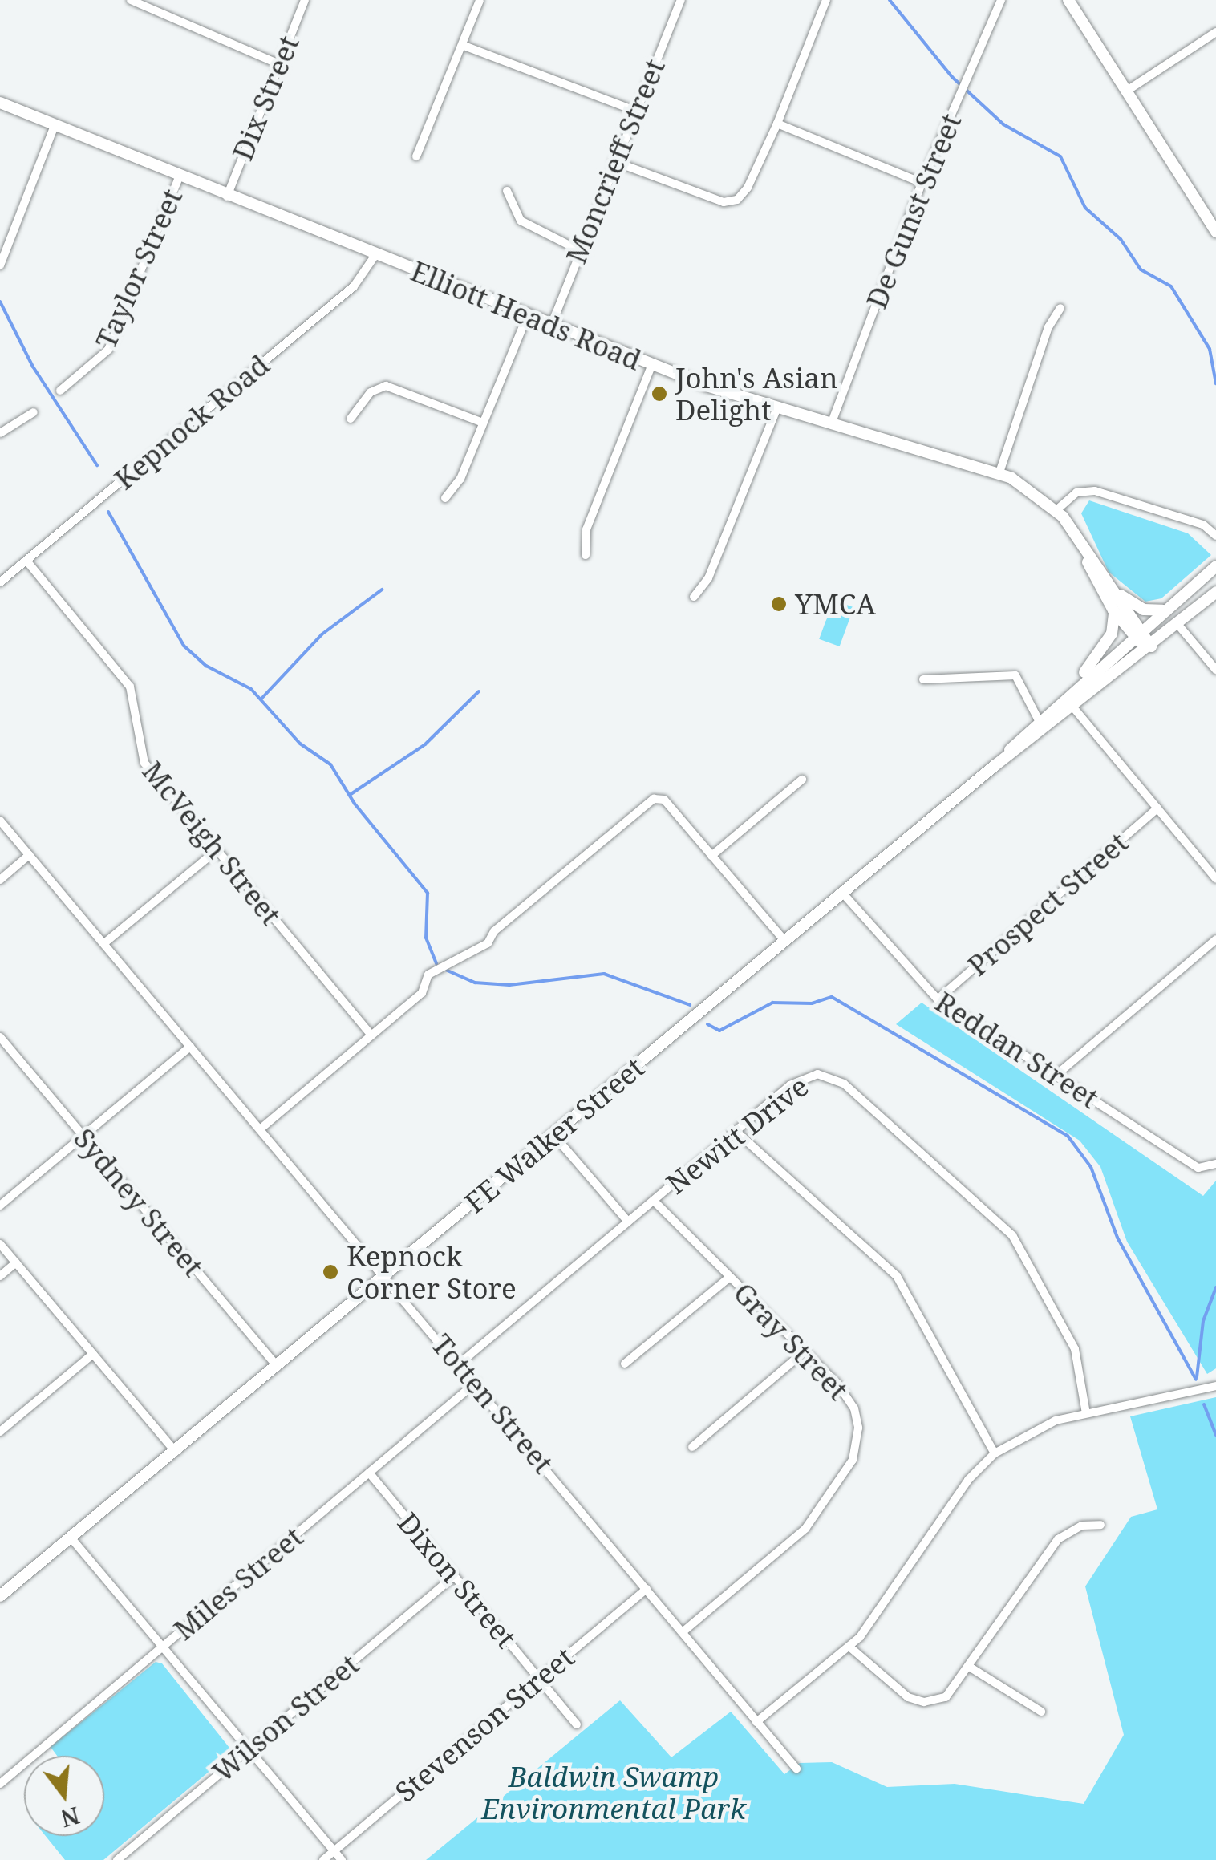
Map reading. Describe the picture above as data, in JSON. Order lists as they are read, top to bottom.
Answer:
{
  "streets": {
    "main road": ["Elliott Heads Road", "FE Walker Street"],
    "street": [
      "Dix Street",
      "Moncrieff Street",
      "De Gunst Street",
      "Taylor Street",
      "Kepnock Road",
      "McVeigh Street",
      "Prospect Street",
      "Reddan Street",
      "Newitt Drive",
      "Sydney Street",
      "Gray Street",
      "Totten Street",
      "Dixon Street",
      "Miles Street",
      "Wilson Street",
      "Stevenson Street"
    ]
  },
  "crossings": [
    ["Dix Street", "Elliott Heads Road"],
    ["Moncrieff Street", "Elliott Heads Road"],
    ["De Gunst Street", "Elliott Heads Road"],
    ["Taylor Street", "Elliott Heads Road"],
    ["Elliott Heads Road", "Kepnock Road"],
    ["Elliott Heads Road", "FE Walker Street"],
    ["Kepnock Road", "McVeigh Street"],
    ["Prospect Street", "Reddan Street"],
    ["Reddan Street", "FE Walker Street"],
    ["FE Walker Street", "Sydney Street"],
    ["FE Walker Street", "Totten Street"],
    ["Newitt Drive", "Gray Street"],
    ["Newitt Drive", "Totten Street"],
    ["Gray Street", "Totten Street"],
    ["Totten Street", "Miles Street"],
    ["Totten Street", "Stevenson Street"],
    ["Dixon Street", "Miles Street"],
    ["Dixon Street", "Wilson Street"],
    ["Dixon Street", "Stevenson Street"]
  ],
  "parks": ["Baldwin Swamp Environmental Park"],
  "places": ["John's Asian Delight", "YMCA", "Kepnock Corner Store"],
  "north": "bottom"
}
